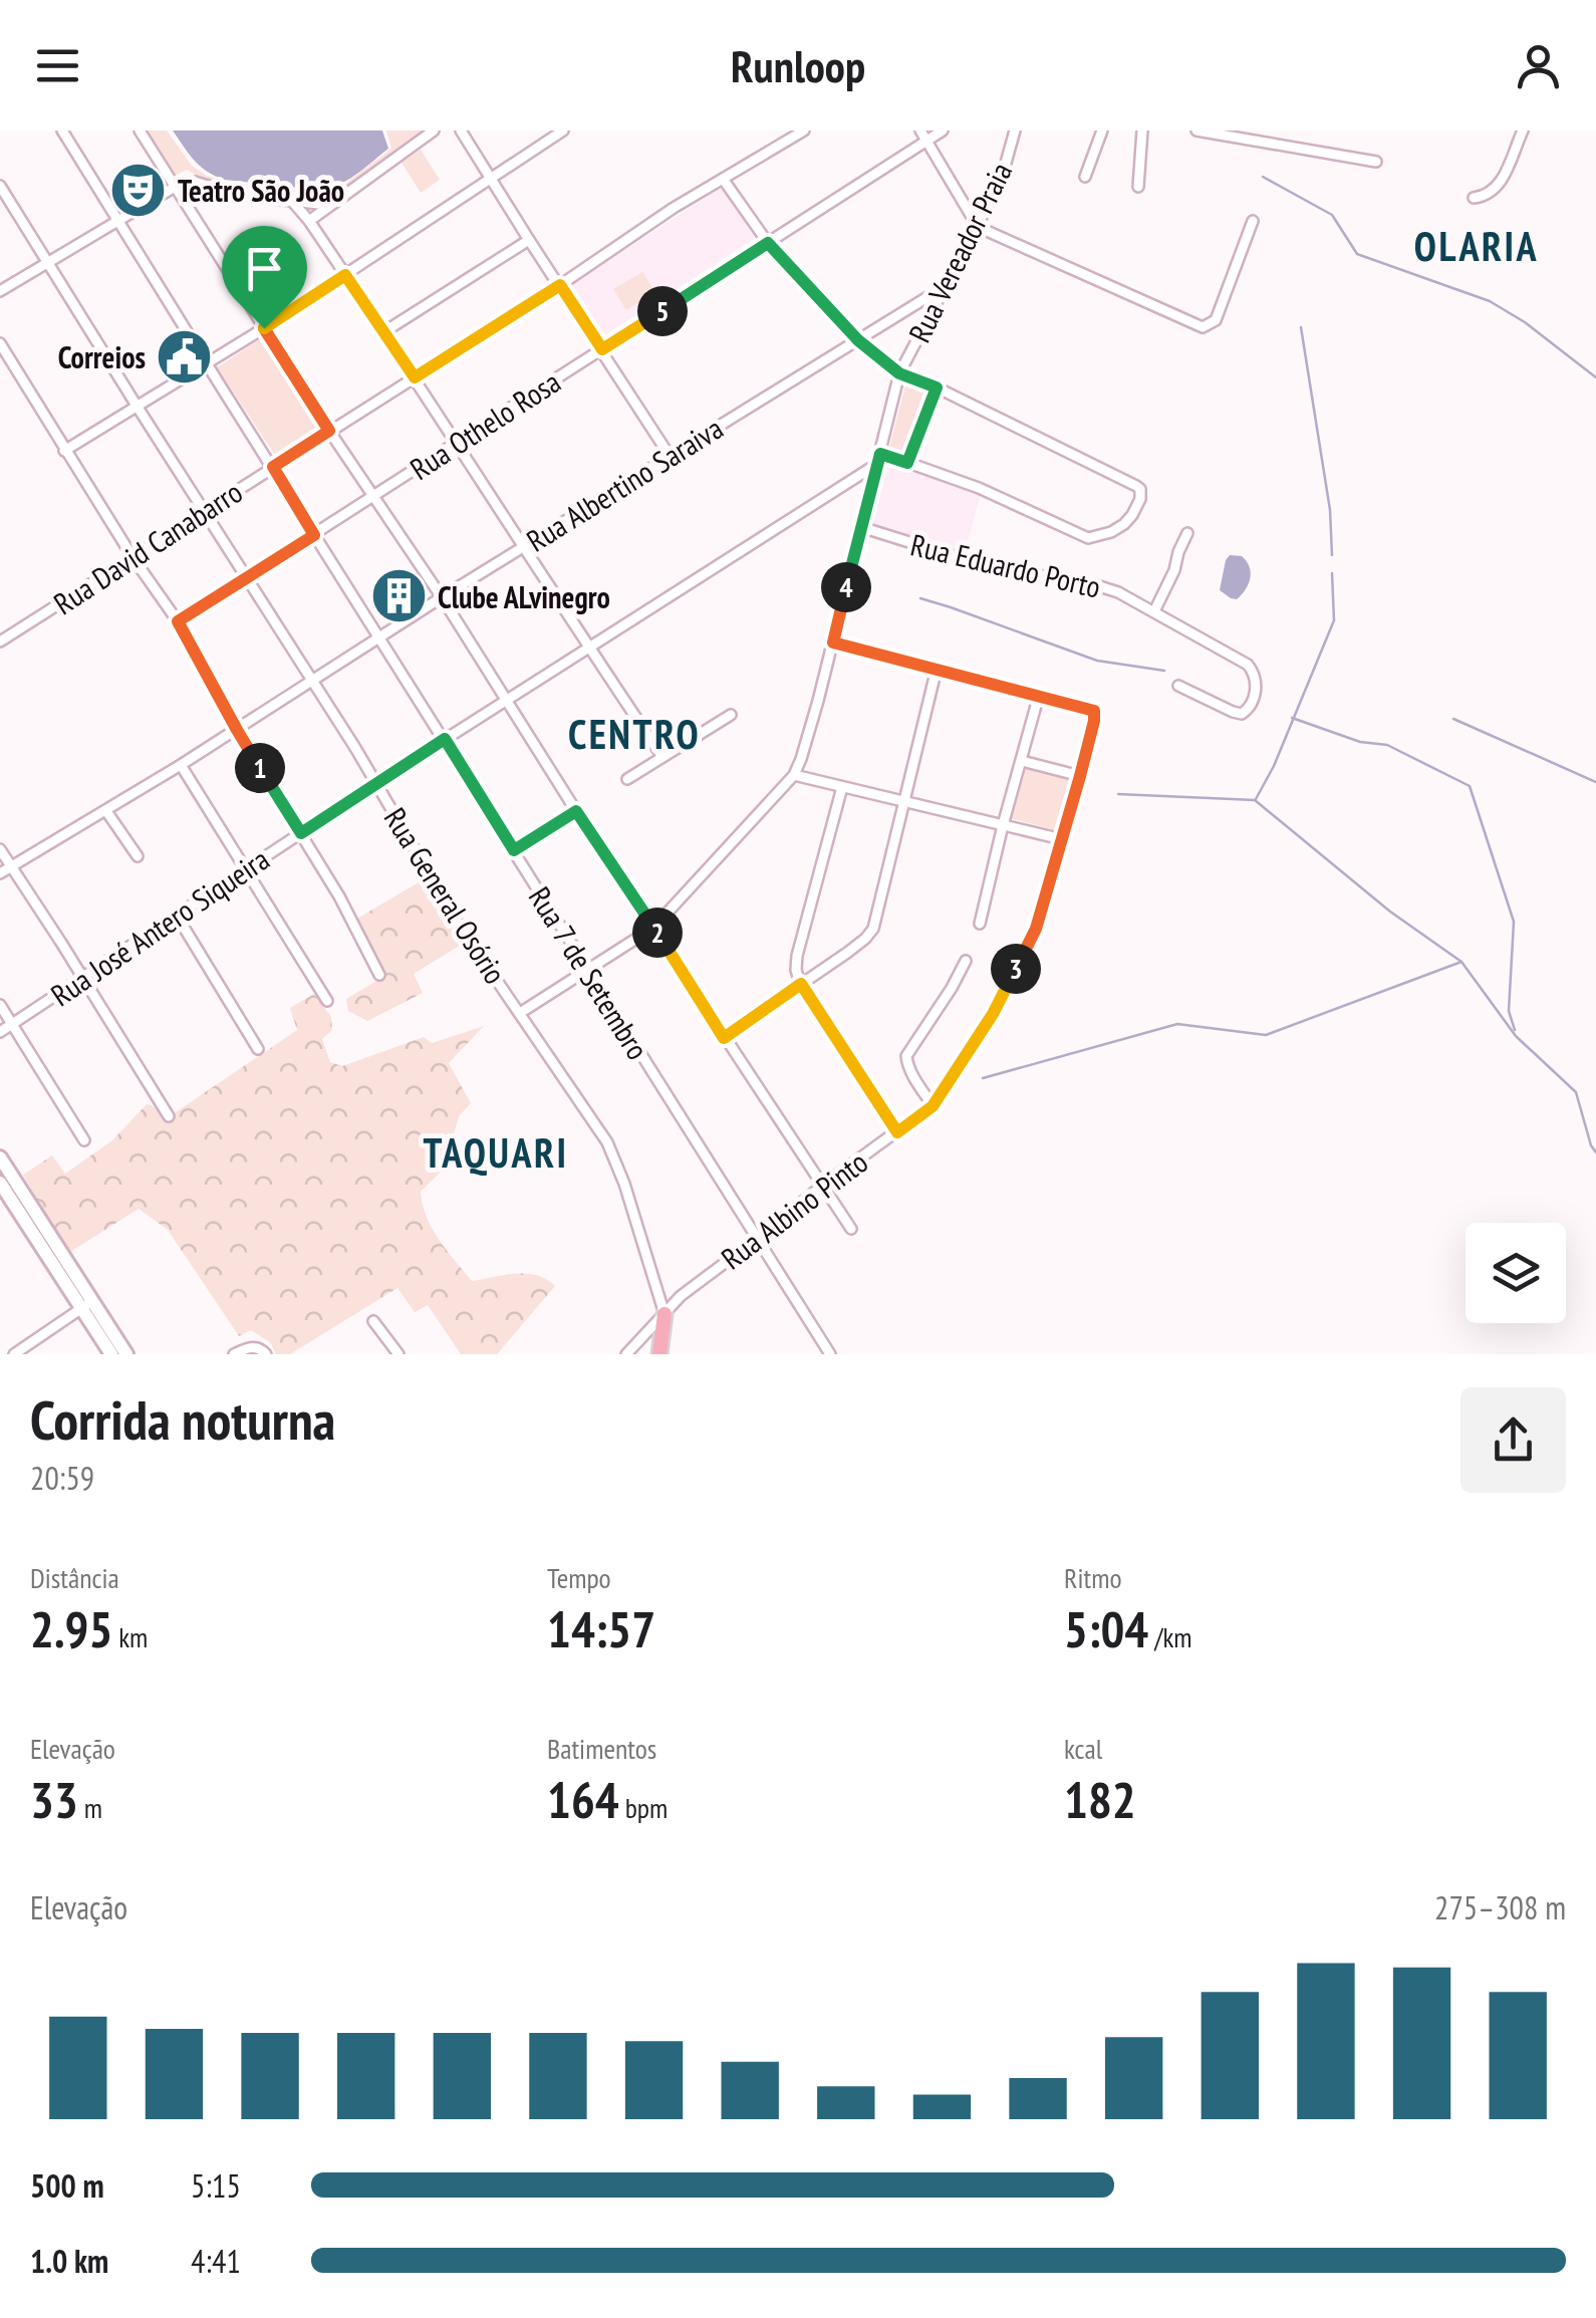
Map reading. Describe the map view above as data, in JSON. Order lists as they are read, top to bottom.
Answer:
{
  "streets": {
    "street": [
      "Rua Vereador Praia",
      "Rua Othelo Rosa",
      "Rua Albertino Saraiva",
      "Rua David Canabarro",
      "Rua Eduardo Porto",
      "Rua General Osório",
      "Rua José Antero Siqueira",
      "Rua 7 de Setembro",
      "Rua Albino Pinto"
    ]
  },
  "crossings": [
    ["Rua Vereador Praia", "Rua Albertino Saraiva"],
    ["Rua Vereador Praia", "Rua Eduardo Porto"],
    ["Rua Vereador Praia", "Rua General Osório"],
    ["Rua Vereador Praia", "Rua José Antero Siqueira"],
    ["Rua Vereador Praia", "Rua 7 de Setembro"],
    ["Rua Othelo Rosa", "Rua General Osório"],
    ["Rua Othelo Rosa", "Rua 7 de Setembro"],
    ["Rua Albertino Saraiva", "Rua General Osório"],
    ["Rua Albertino Saraiva", "Rua 7 de Setembro"],
    ["Rua David Canabarro", "Rua General Osório"],
    ["Rua David Canabarro", "Rua 7 de Setembro"],
    ["Rua General Osório", "Rua José Antero Siqueira"],
    ["Rua General Osório", "Rua Albino Pinto"],
    ["Rua José Antero Siqueira", "Rua 7 de Setembro"],
    ["Rua 7 de Setembro", "Rua Albino Pinto"]
  ],
  "districts": ["OLARIA", "CENTRO", "TAQUARI"],
  "places": {
    "theatre": ["Teatro São João"],
    "public building": ["Correios"],
    "building": ["Clube ALvinegro"]
  },
  "page": {
    "header": "Runloop",
    "pins": [
      "5",
      "4",
      "1",
      "2",
      "3"
    ],
    "heading": ["Corrida noturna", "20:59"],
    "stats": [
      ["Distância", "2.95 km"],
      ["Tempo", "14:57"],
      ["Ritmo", "5:04 /km"],
      ["Elevação", "33 m"],
      ["Batimentos", "164 bpm"],
      ["kcal", "182"]
    ],
    "chart": ["Elevação", "275–308 m"],
    "list": [
      {
        "name": "500 m",
        "note": "5:15"
      },
      {
        "name": "1.0 km",
        "note": "4:41"
      }
    ]
  }
}
